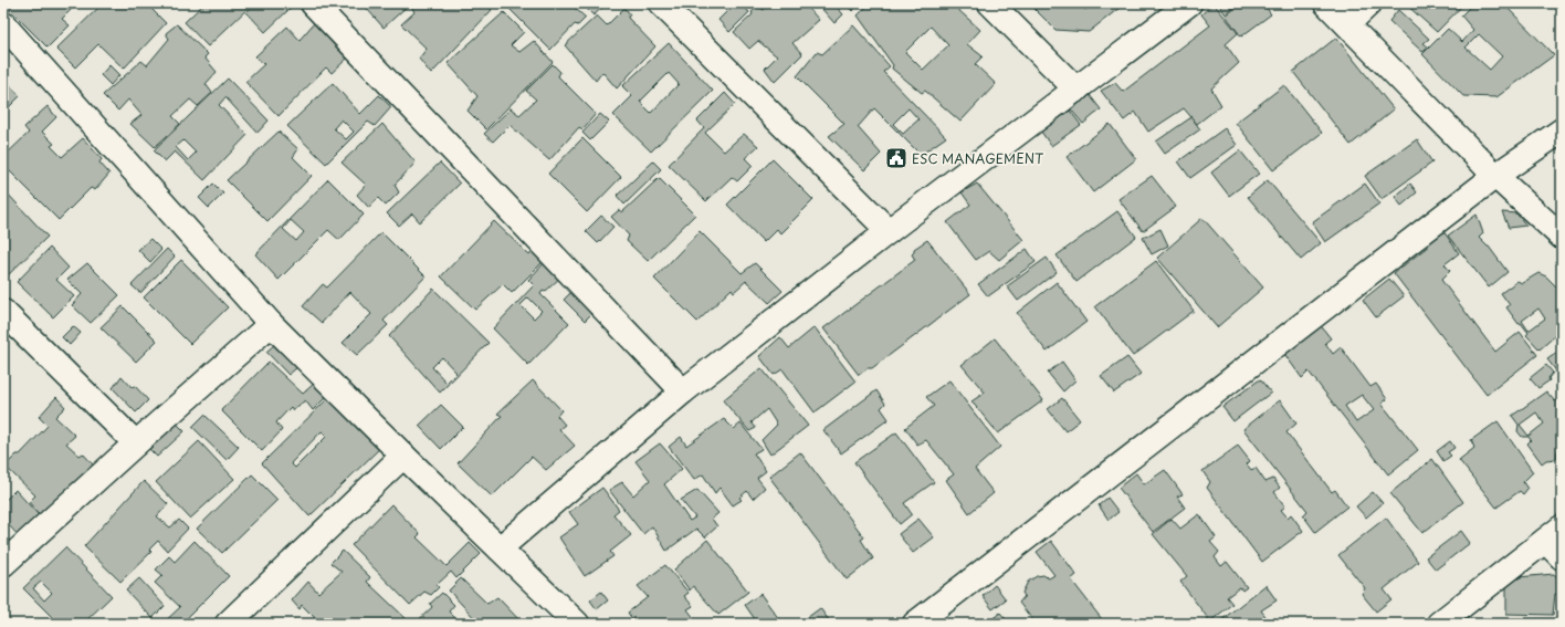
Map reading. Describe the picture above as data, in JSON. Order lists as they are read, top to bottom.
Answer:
{
  "places": {
    "public building": ["ESC MANAGEMENT"]
  }
}
